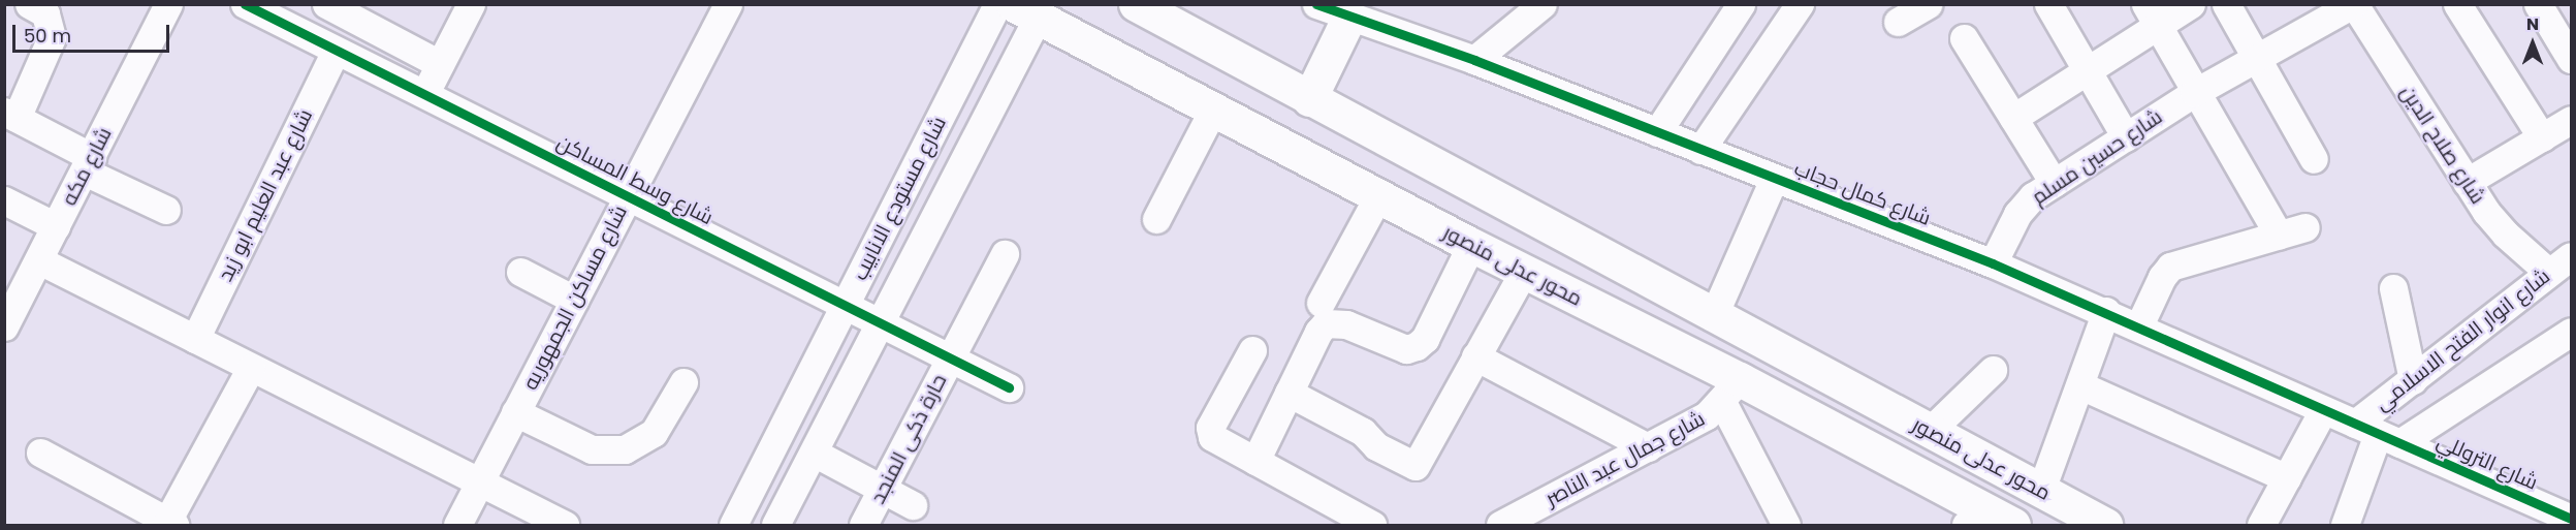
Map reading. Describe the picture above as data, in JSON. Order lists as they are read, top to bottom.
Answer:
{
  "streets": {
    "main road": ["محور عدلى منصور"],
    "street": [
      "شارع صلاح الدين",
      "شارع حسين مسلم",
      "شارع مكه",
      "شارع وسط المساكن",
      "شارع كمال حجاب",
      "شارع عبد العليم ابو زيد",
      "شارع مستودع الانابيب",
      "شارع مساكن الجمهوريه",
      "شارع انوار الفتح الاسلامي",
      "حارة ذكى المنجد",
      "شارع جمال عبد الناصر",
      "شارع التروللي"
    ]
  },
  "crossings": [
    ["شارع صلاح الدين", "شارع حسين مسلم"],
    ["شارع صلاح الدين", "شارع انوار الفتح الاسلامي"],
    ["شارع حسين مسلم", "شارع كمال حجاب"],
    ["شارع وسط المساكن", "شارع عبد العليم ابو زيد"],
    ["شارع وسط المساكن", "شارع مستودع الانابيب"],
    ["شارع وسط المساكن", "شارع مساكن الجمهوريه"],
    ["شارع وسط المساكن", "حارة ذكى المنجد"],
    ["شارع كمال حجاب", "شارع انوار الفتح الاسلامي"],
    ["شارع كمال حجاب", "شارع التروللي"],
    ["شارع مستودع الانابيب", "محور عدلى منصور"],
    ["محور عدلى منصور", "شارع جمال عبد الناصر"],
    ["شارع انوار الفتح الاسلامي", "شارع التروللي"]
  ],
  "scale_bar": "50 m",
  "north": "top"
}
